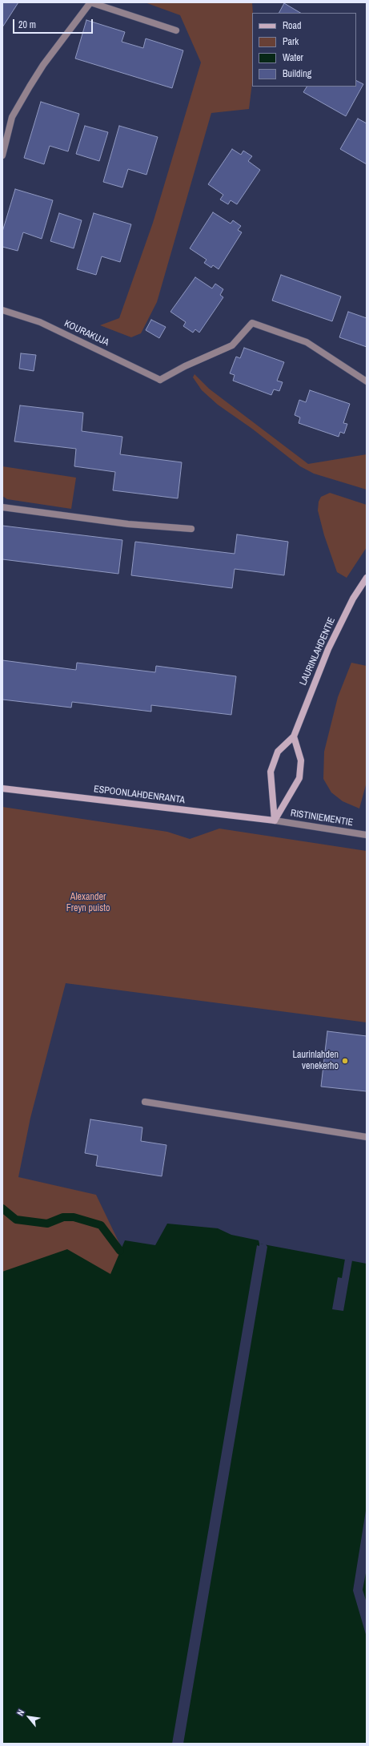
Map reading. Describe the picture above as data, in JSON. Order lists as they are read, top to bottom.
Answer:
{
  "streets": {
    "street": [
      "KOURAKUJA",
      "LAURINLAHDENTIE",
      "ESPOONLAHDENRANTA",
      "RISTINIEMENTIE"
    ]
  },
  "crossings": [
    ["LAURINLAHDENTIE", "ESPOONLAHDENRANTA"],
    ["LAURINLAHDENTIE", "RISTINIEMENTIE"],
    ["ESPOONLAHDENRANTA", "RISTINIEMENTIE"]
  ],
  "parks": ["Alexander Freyn puisto"],
  "places": ["Laurinlahden venekerho"],
  "legend": [
    "Road",
    "Park",
    "Water",
    "Building"
  ],
  "scale_bar": "20 m",
  "north": "top left"
}
